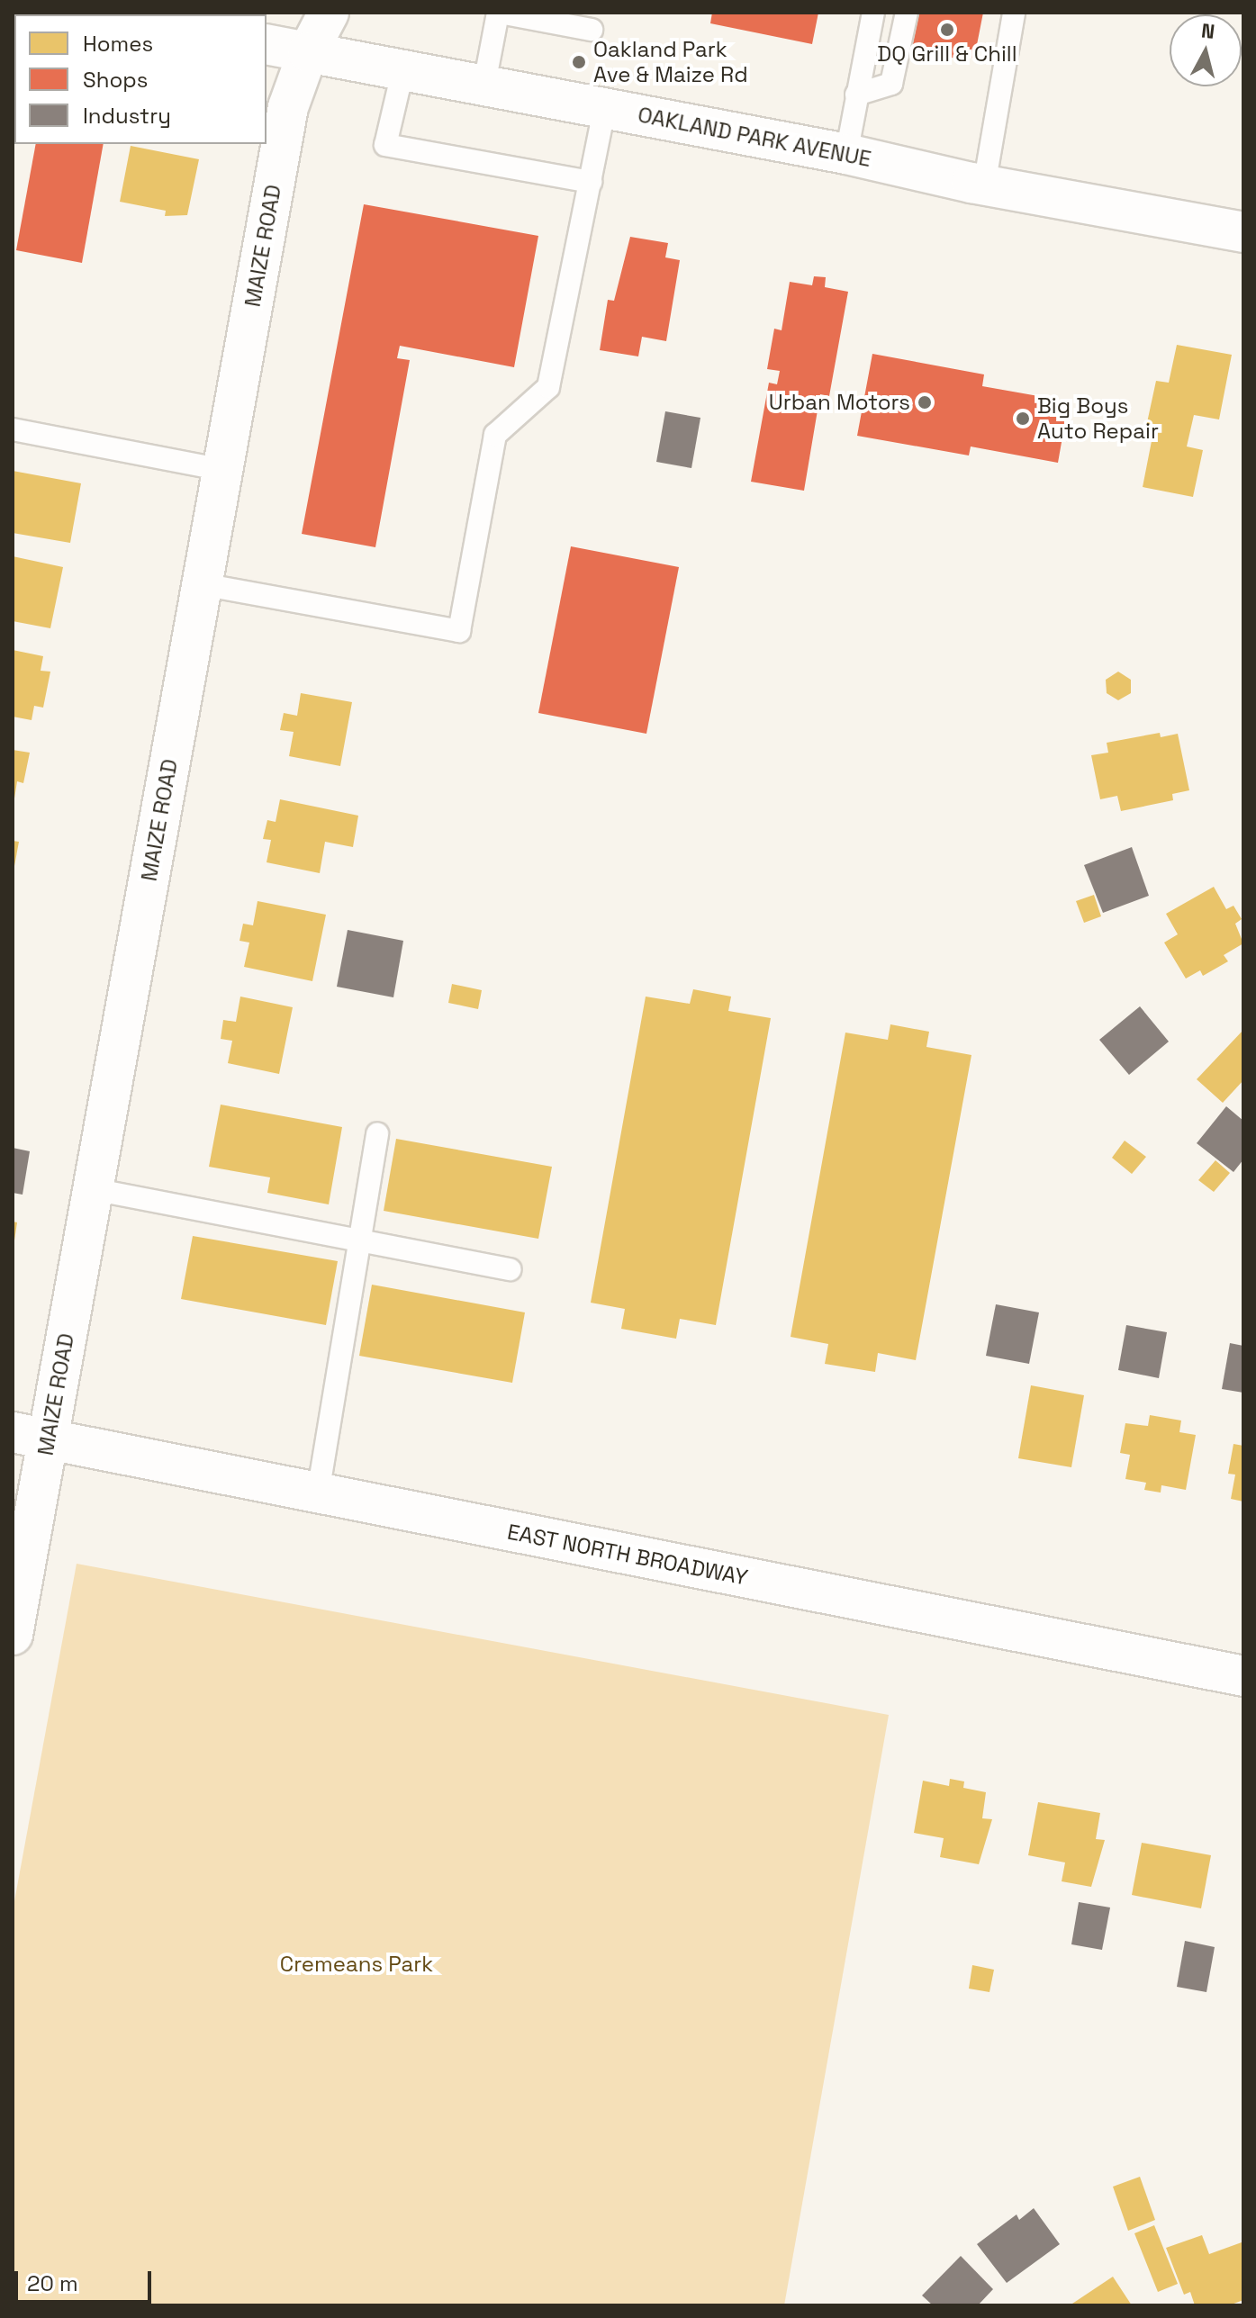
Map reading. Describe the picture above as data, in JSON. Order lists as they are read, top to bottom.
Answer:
{
  "streets": {
    "street": ["OAKLAND PARK AVENUE", "MAIZE ROAD", "EAST NORTH BROADWAY"]
  },
  "crossings": [
    ["OAKLAND PARK AVENUE", "MAIZE ROAD"],
    ["MAIZE ROAD", "EAST NORTH BROADWAY"]
  ],
  "parks": ["Cremeans Park"],
  "places": [
    "DQ Grill & Chill",
    "Oakland Park Ave & Maize Rd",
    "Urban Motors",
    "Big Boys Auto Repair"
  ],
  "legend": ["Homes", "Shops", "Industry"],
  "scale_bar": "20 m",
  "north": "top"
}
